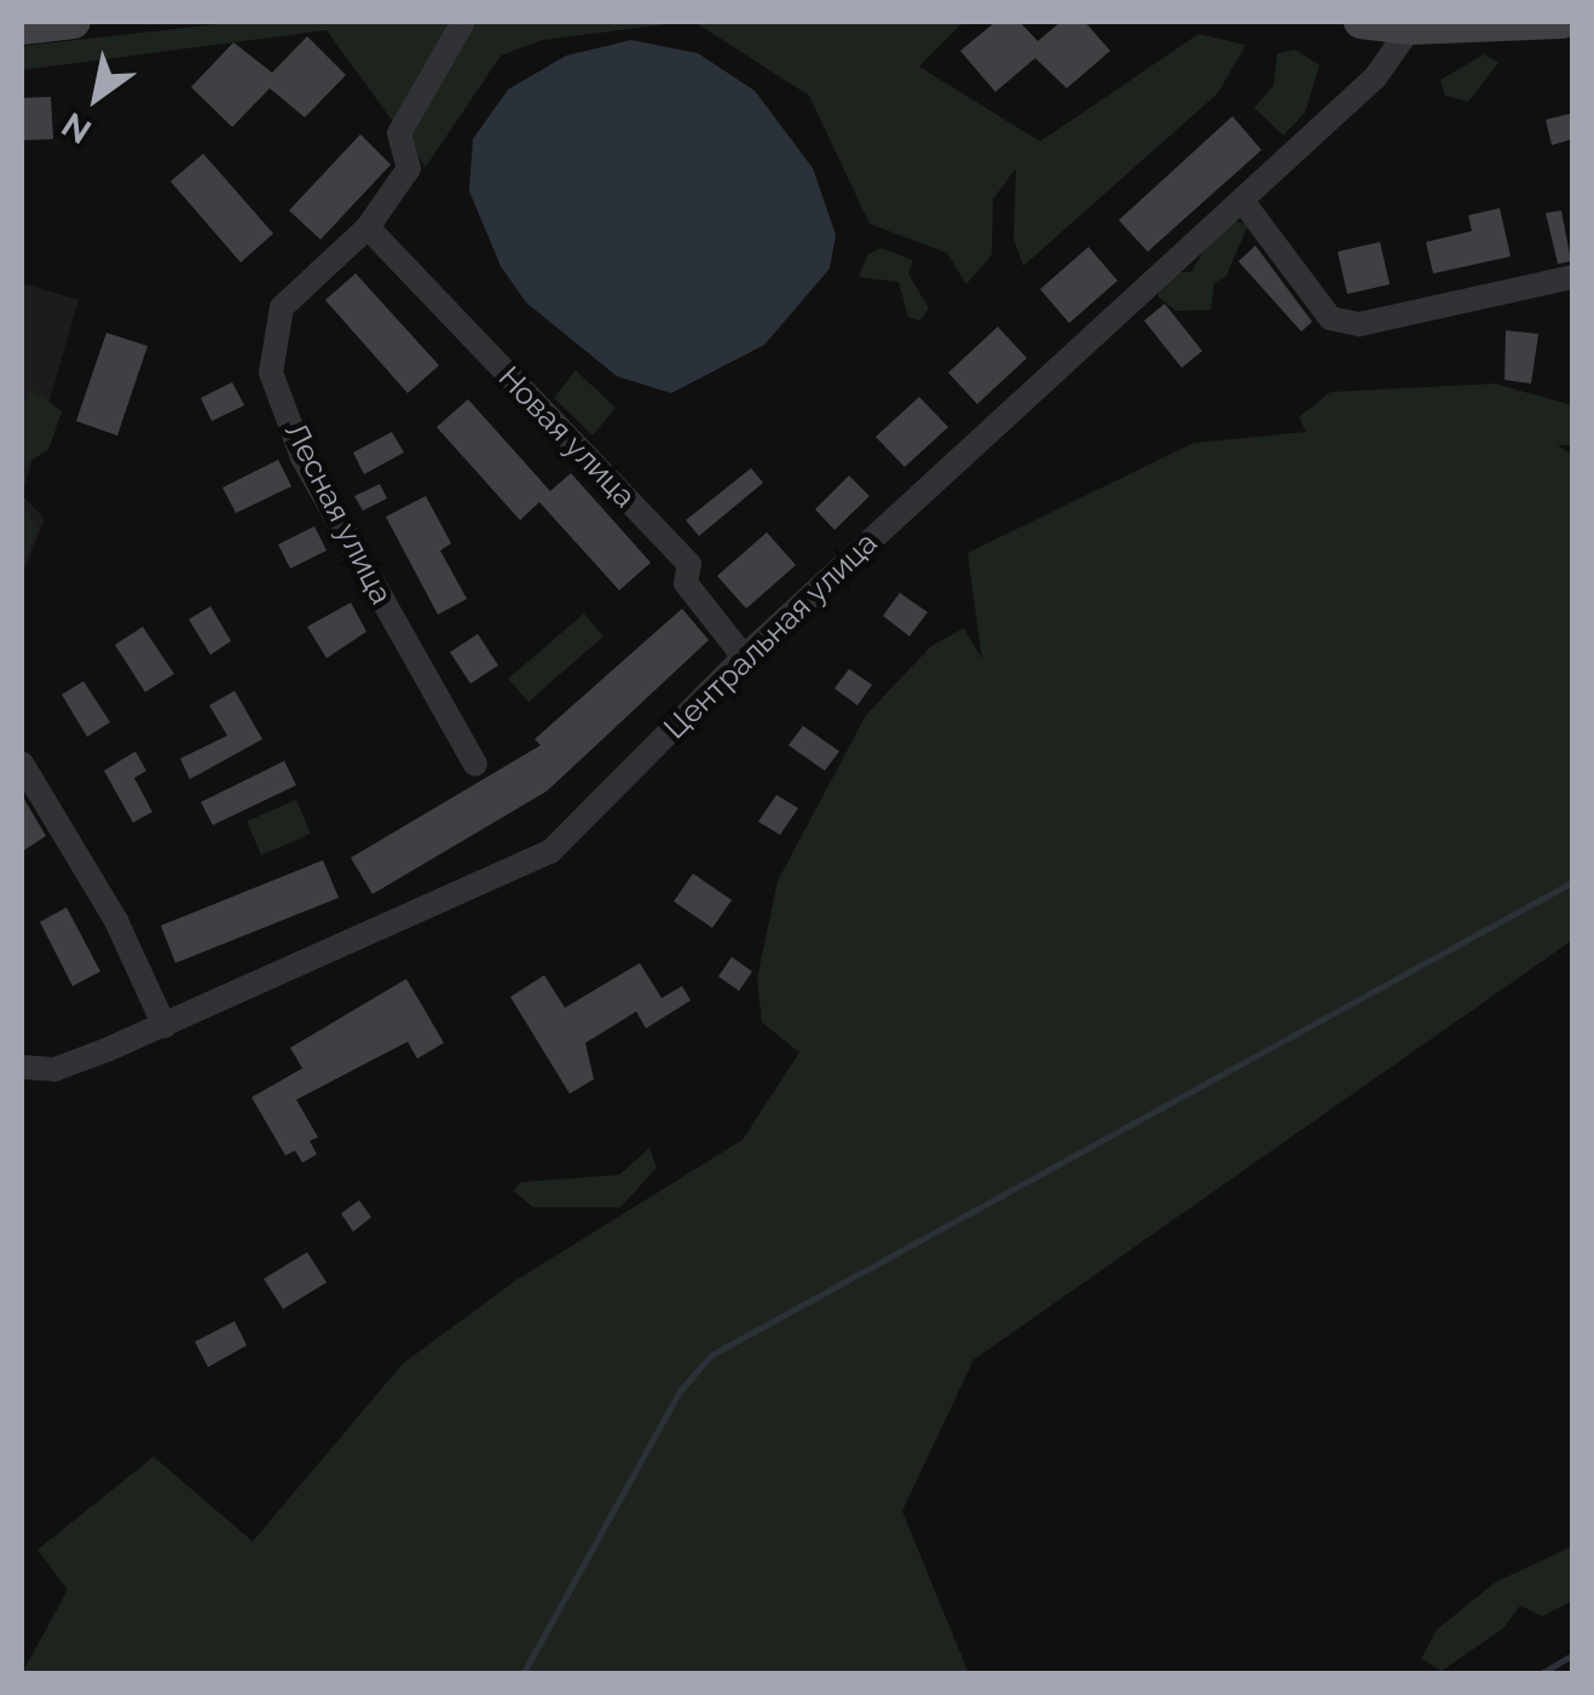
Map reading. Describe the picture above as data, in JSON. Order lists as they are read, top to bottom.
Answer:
{
  "streets": {
    "street": ["Новая улица", "Лесная улица", "Центральная улица"]
  },
  "crossings": [
    ["Новая улица", "Лесная улица"],
    ["Новая улица", "Центральная улица"]
  ],
  "north": "bottom left"
}
